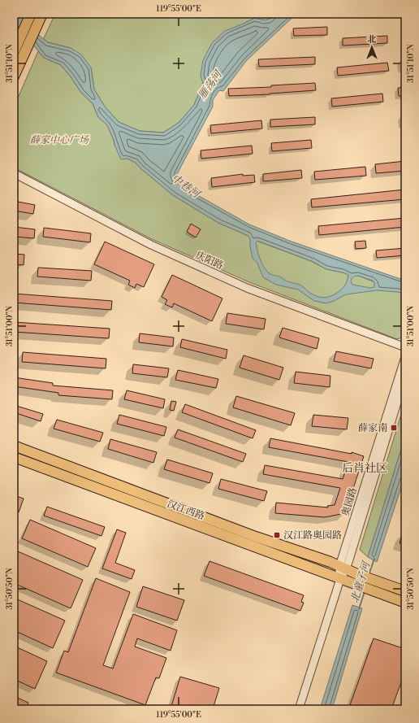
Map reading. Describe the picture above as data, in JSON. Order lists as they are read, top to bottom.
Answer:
{
  "streets": {
    "main road": ["汉江西路"],
    "street": ["庆阳路", "奥园路"]
  },
  "crossings": [
    ["奥园路", "汉江西路"]
  ],
  "districts": ["后肖社区"],
  "water": ["雁荡河", "中巷河", "北童子河"],
  "parks": ["薛家中心广场"],
  "places": {
    "transit": ["薛家南", "汉江路奥园路"]
  },
  "north": "top",
  "coordinates": [
    "119°55'00\"E",
    "31°51'10\"N",
    "31°51'00\"N",
    "31°50'50\"N"
  ]
}
